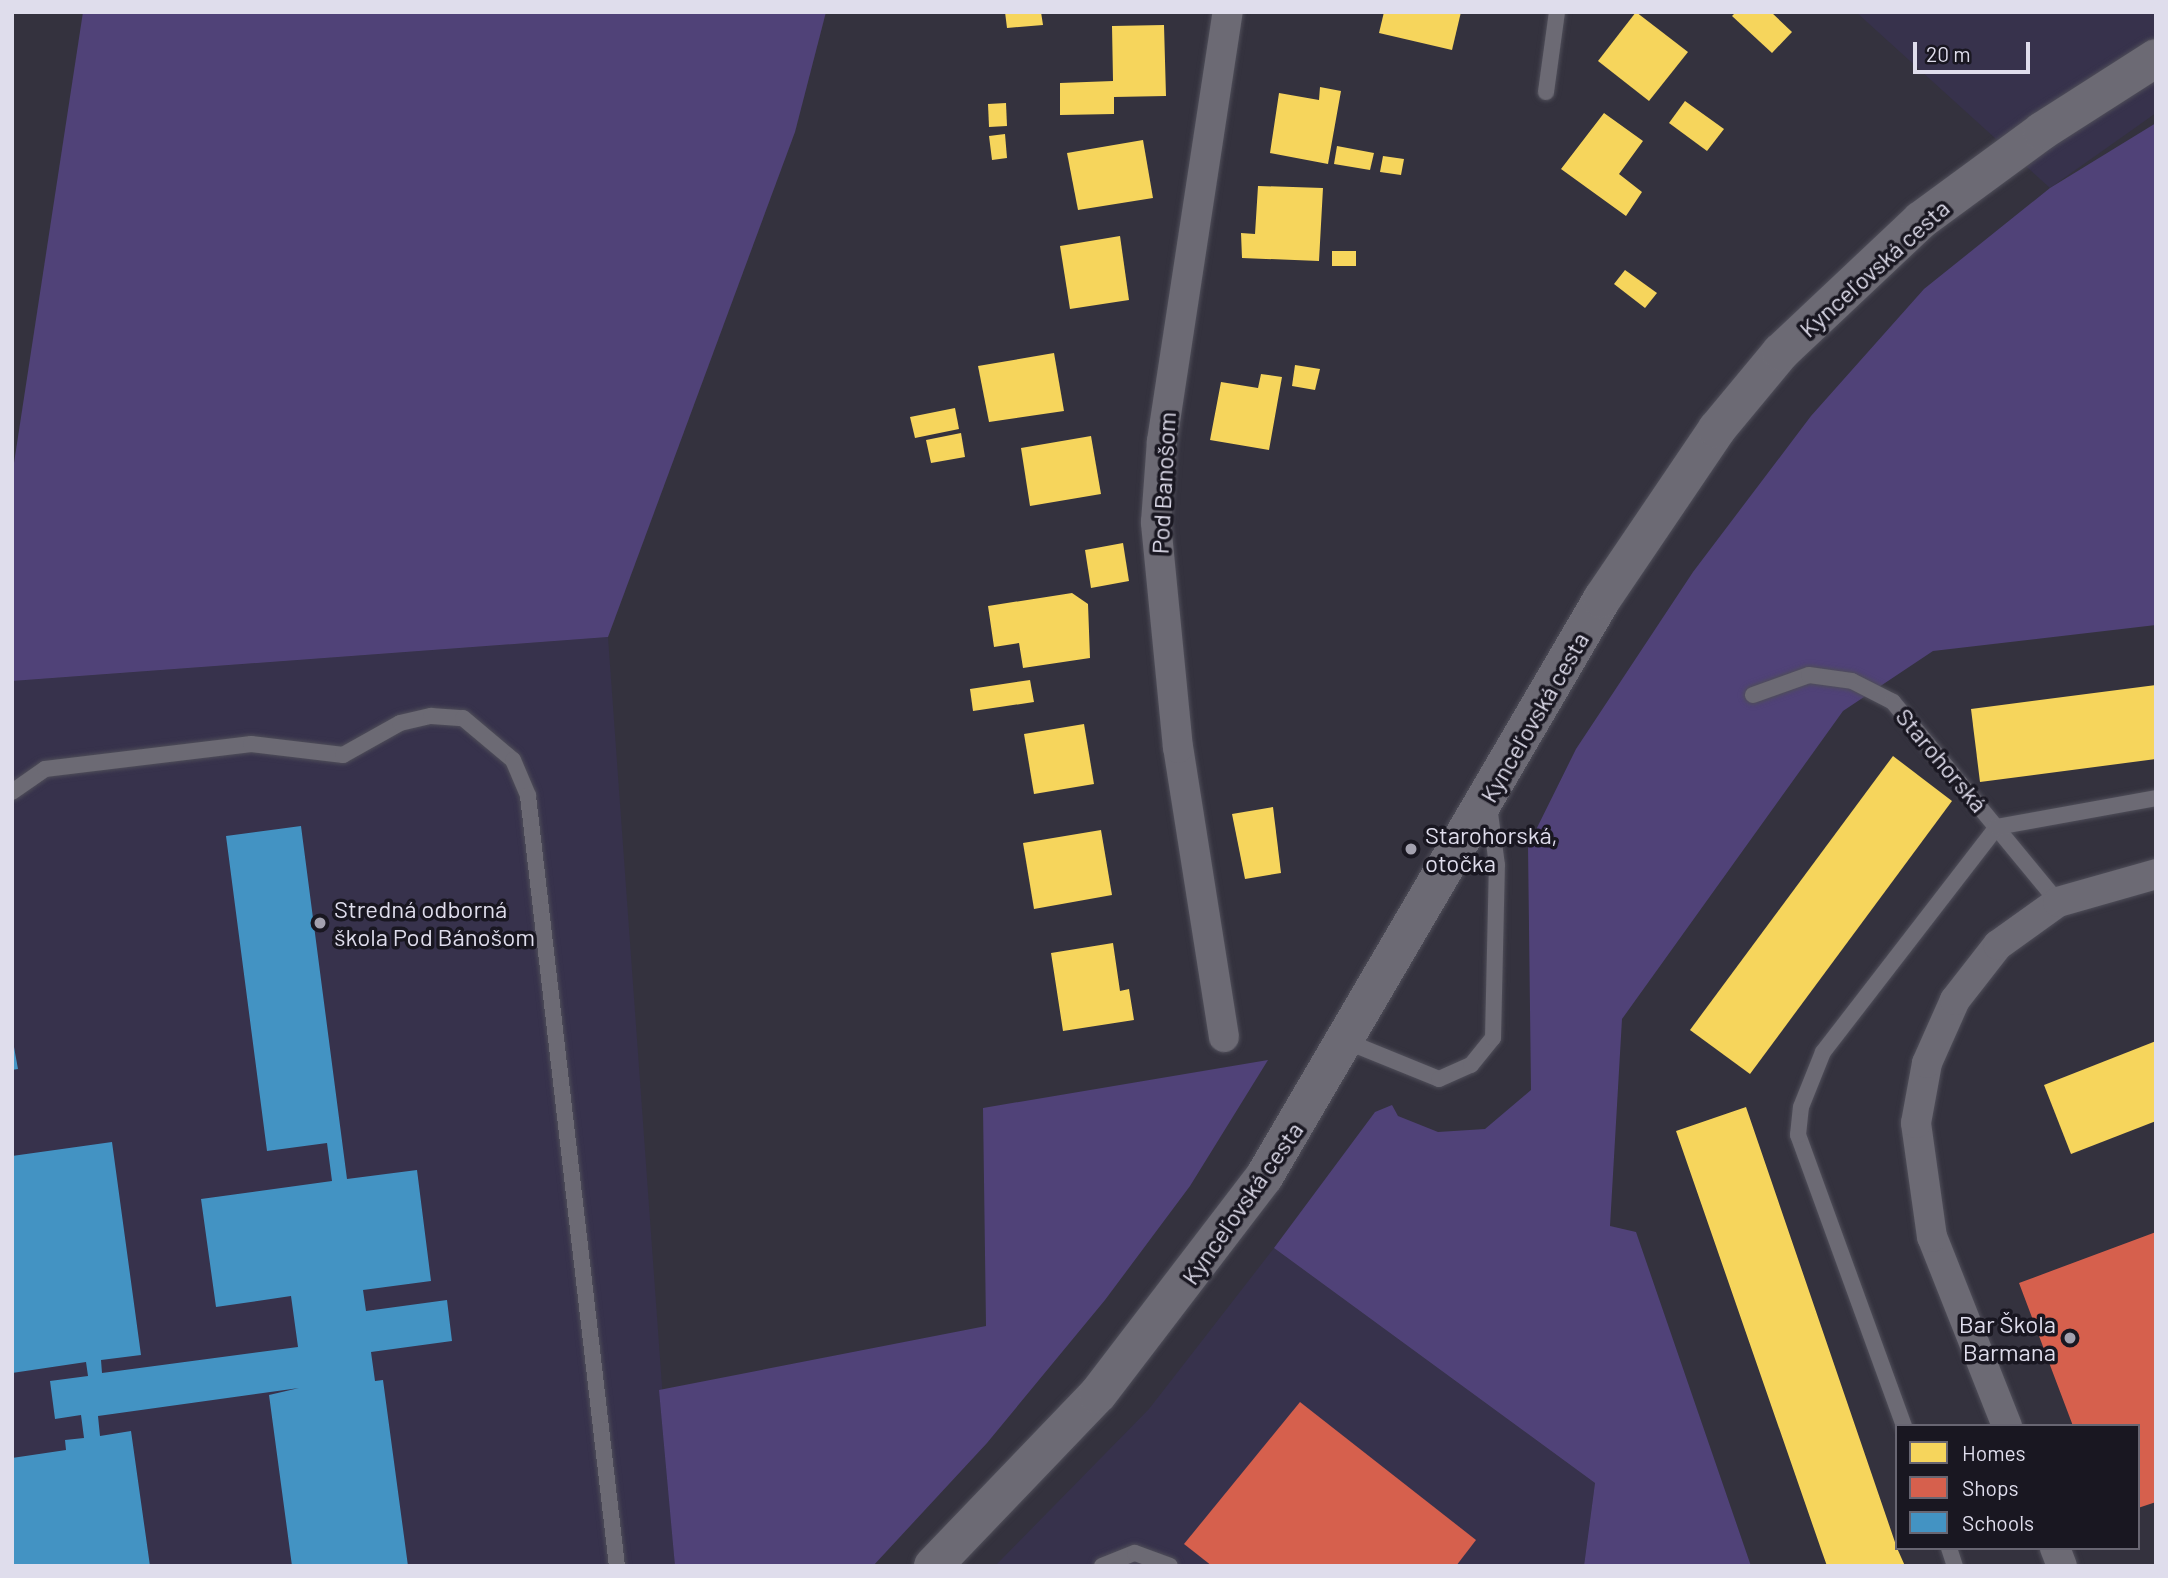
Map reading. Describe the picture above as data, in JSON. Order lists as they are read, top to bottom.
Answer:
{
  "streets": {
    "street": ["Kynceľovská cesta", "Pod Banošom"],
    "lane": ["Starohorská"]
  },
  "places": ["Starohorská, otočka", "Stredná odborná škola Pod Bánošom", "Bar Škola Barmana"],
  "legend": ["Homes", "Shops", "Schools"],
  "scale_bar": "20 m"
}
